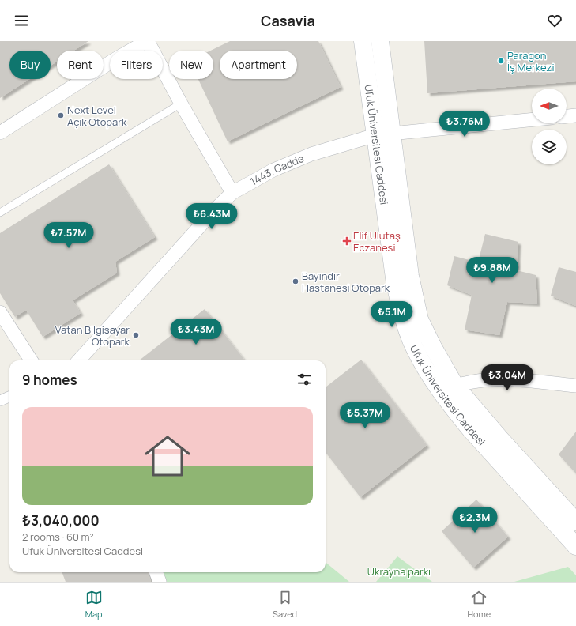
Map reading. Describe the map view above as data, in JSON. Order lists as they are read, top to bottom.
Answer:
{
  "streets": {
    "main road": ["Ufuk Üniversitesi Caddesi"],
    "street": ["1443. Cadde"]
  },
  "crossings": [
    ["Ufuk Üniversitesi Caddesi", "1443. Cadde"]
  ],
  "parks": ["Ukrayna parkı"],
  "places": {
    "other": [
      "Paragon İş Merkezi",
      "Next Level Açık Otopark",
      "Bayındır Hastanesi Otopark",
      "Vatan Bilgisayar Otopark"
    ],
    "health": ["Elif Ulutaş Eczanesi"]
  },
  "north": "left",
  "page": {
    "header": "Casavia",
    "chip": [
      "Buy",
      "Rent",
      "Filters",
      "New",
      "Apartment"
    ],
    "price": [
      "₺3.76M",
      "₺6.43M",
      "₺7.57M",
      "₺9.88M",
      "₺5.1M",
      "₺3.43M",
      "₺3.04M",
      "₺5.37M",
      "₺2.3M"
    ],
    "heading": "9 homes",
    "list": [
      {
        "name": "₺3,040,000",
        "note": "2 rooms · 60 m² · Ufuk Üniversitesi Caddesi"
      }
    ],
    "tabs": ["Map", "Saved", "Home"]
  }
}
